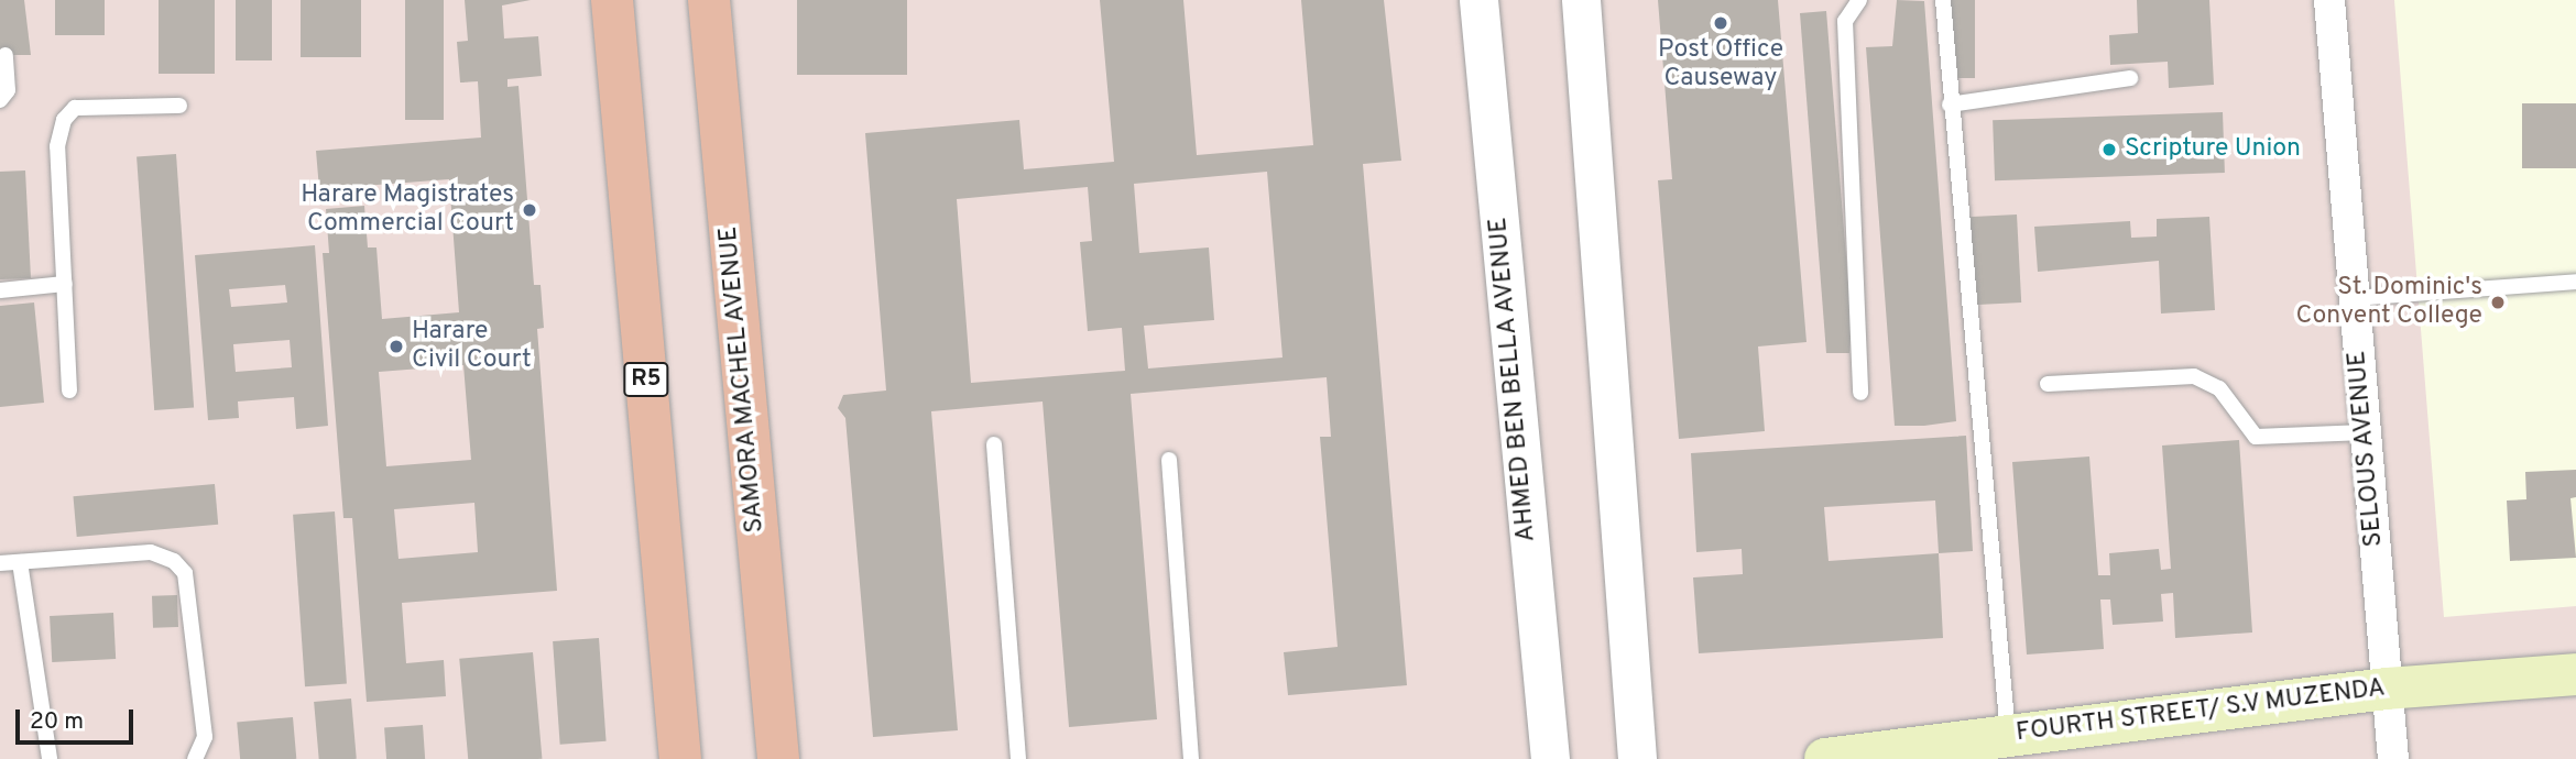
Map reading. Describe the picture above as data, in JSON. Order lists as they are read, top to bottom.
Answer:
{
  "streets": {
    "highway": ["R5", "SAMORA MACHEL AVENUE"],
    "main road": ["FOURTH STREET/ S.V MUZENDA"],
    "street": ["AHMED BEN BELLA AVENUE", "SELOUS AVENUE"]
  },
  "crossings": [
    ["SELOUS AVENUE", "FOURTH STREET/ S.V MUZENDA"]
  ],
  "places": [
    "Post Office Causeway",
    "Scripture Union",
    "Harare Magistrates Commercial Court",
    "St. Dominic's Convent College",
    "Harare Civil Court"
  ],
  "scale_bar": "20 m"
}
